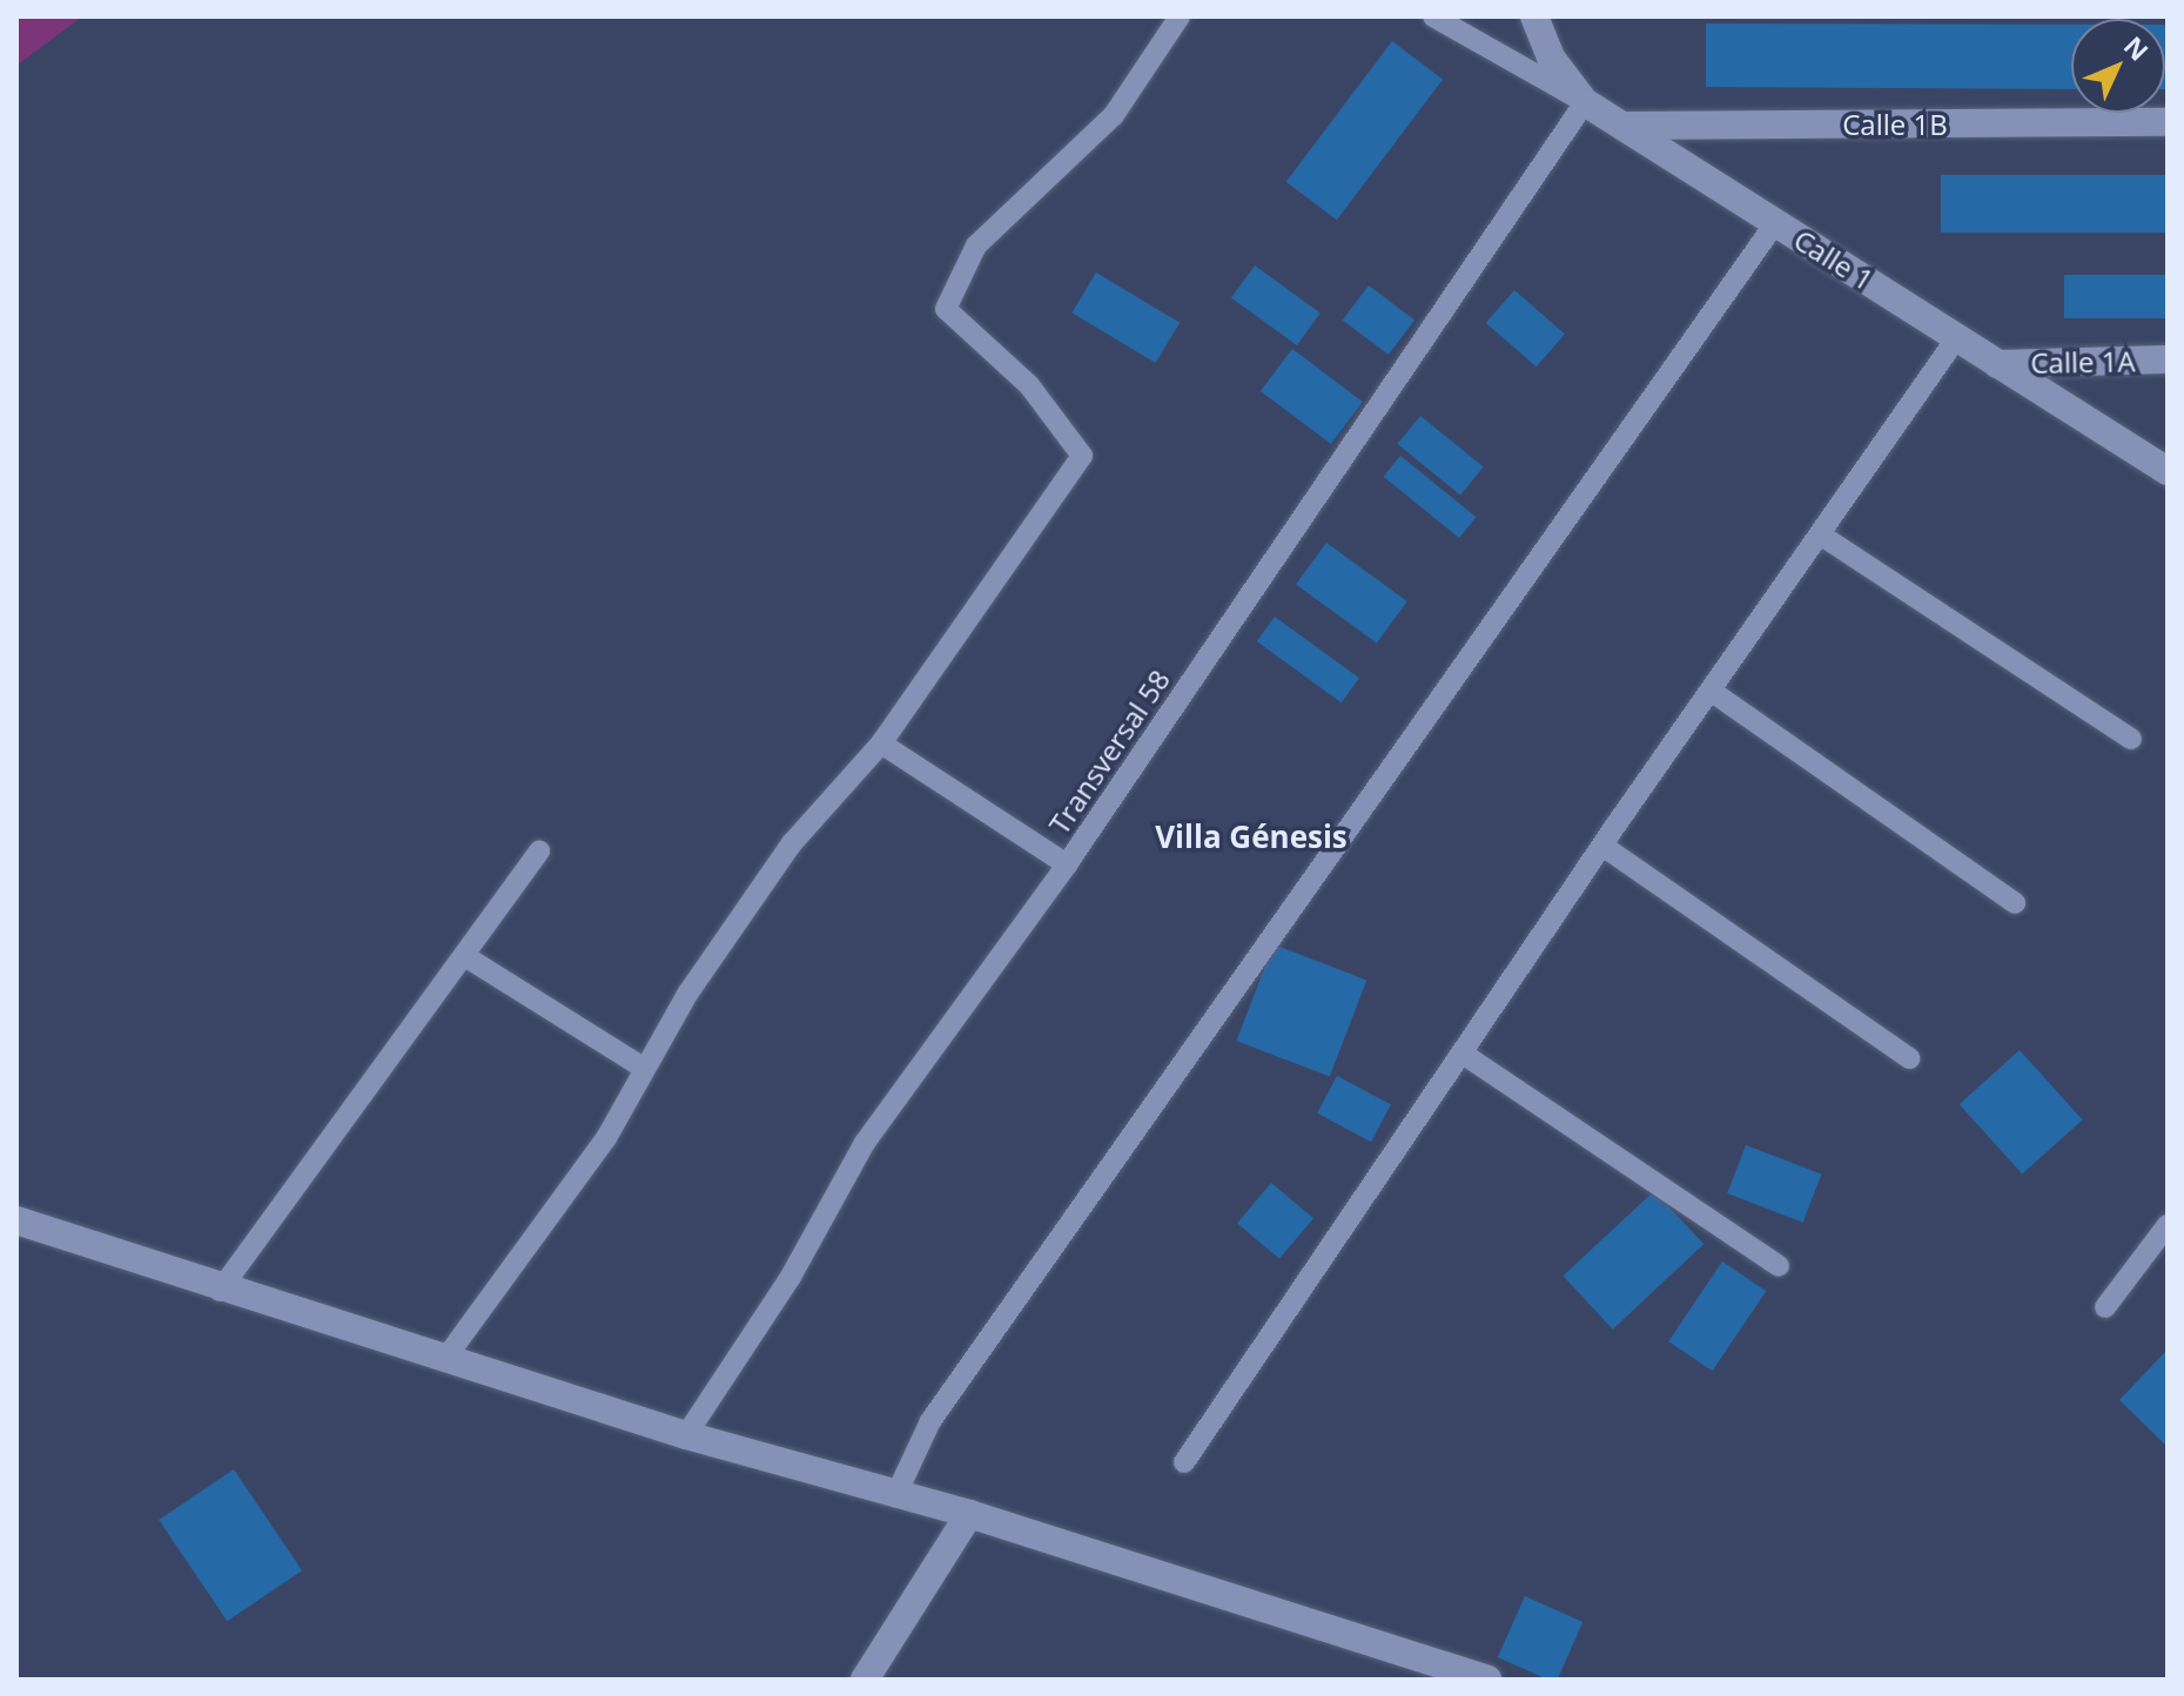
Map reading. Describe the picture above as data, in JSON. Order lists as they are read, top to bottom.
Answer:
{
  "streets": {
    "street": ["Calle 1B", "Calle 1", "Calle 1A"],
    "lane": ["Transversal 58"]
  },
  "crossings": [
    ["Calle 1B", "Calle 1"],
    ["Calle 1", "Calle 1A"],
    ["Calle 1", "Transversal 58"]
  ],
  "districts": ["Villa Génesis"],
  "north": "top right"
}
